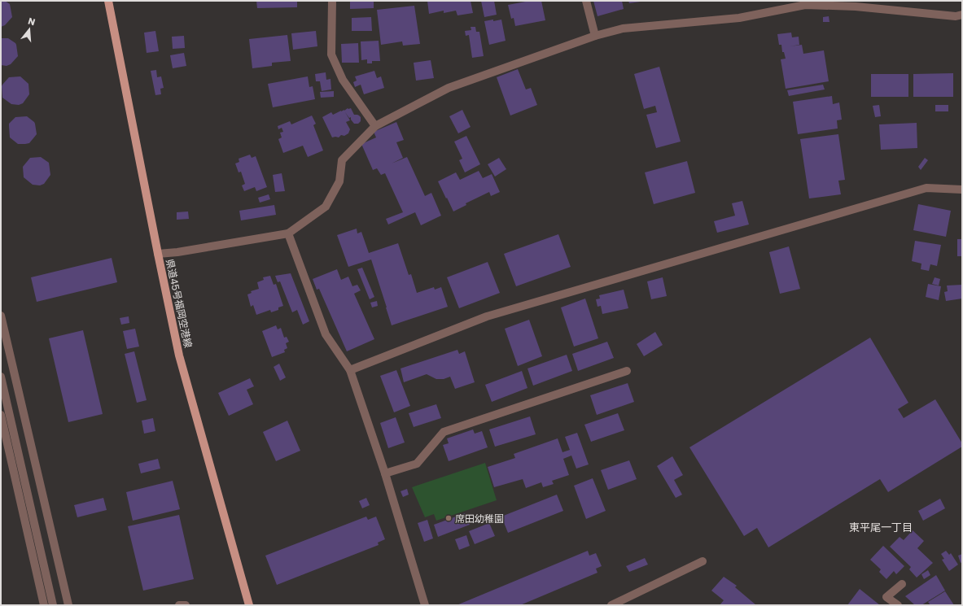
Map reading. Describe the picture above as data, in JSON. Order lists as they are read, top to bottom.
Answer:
{
  "streets": {
    "main road": ["県道45号福岡空港線"]
  },
  "districts": ["東平尾一丁目"],
  "places": ["席田幼稚園"],
  "north": "top"
}
